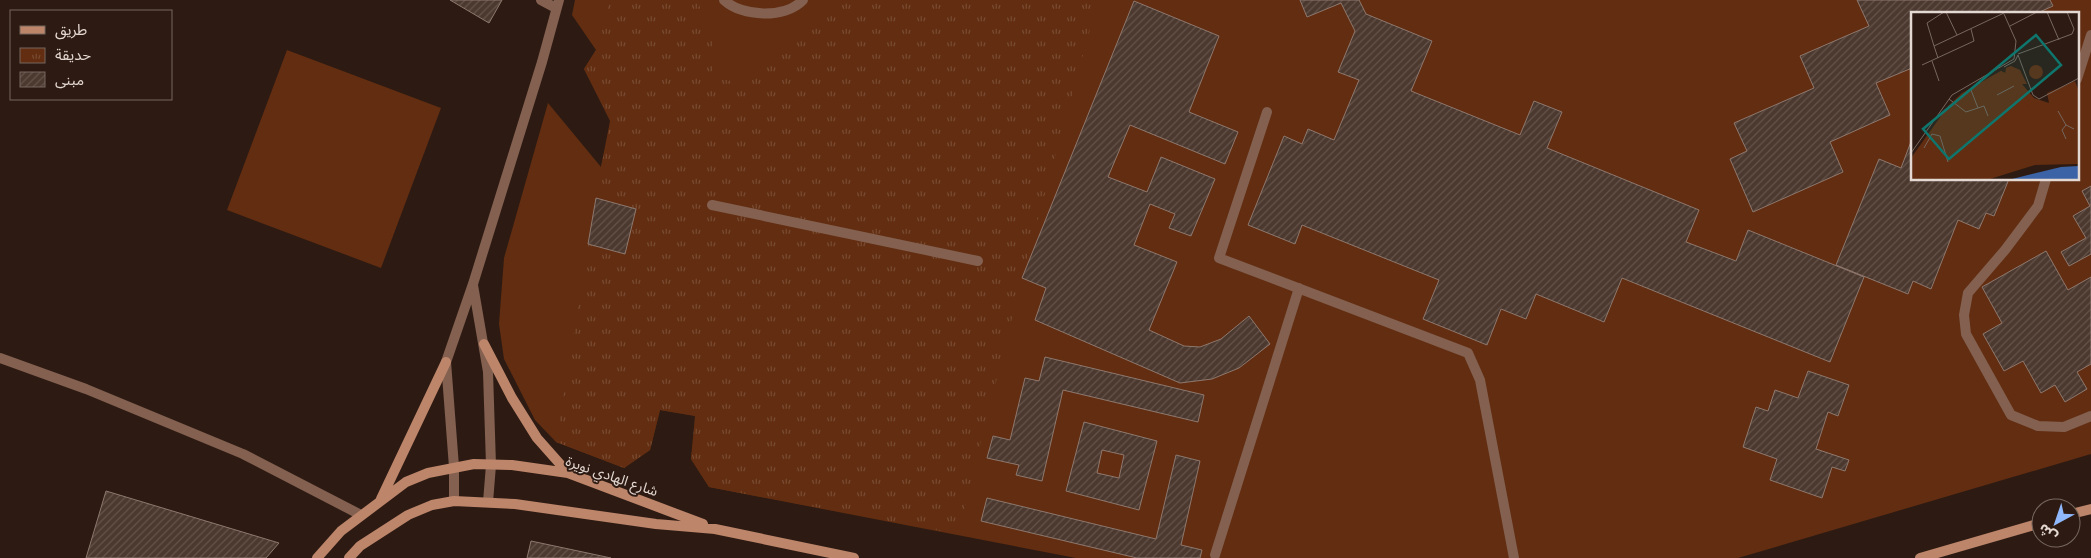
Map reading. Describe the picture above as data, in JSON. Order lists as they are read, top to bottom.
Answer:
{
  "streets": {
    "street": ["شارع الهادي نويرة"]
  },
  "legend": ["طريق", "حديقة", "مبنى"],
  "north": "bottom left"
}
